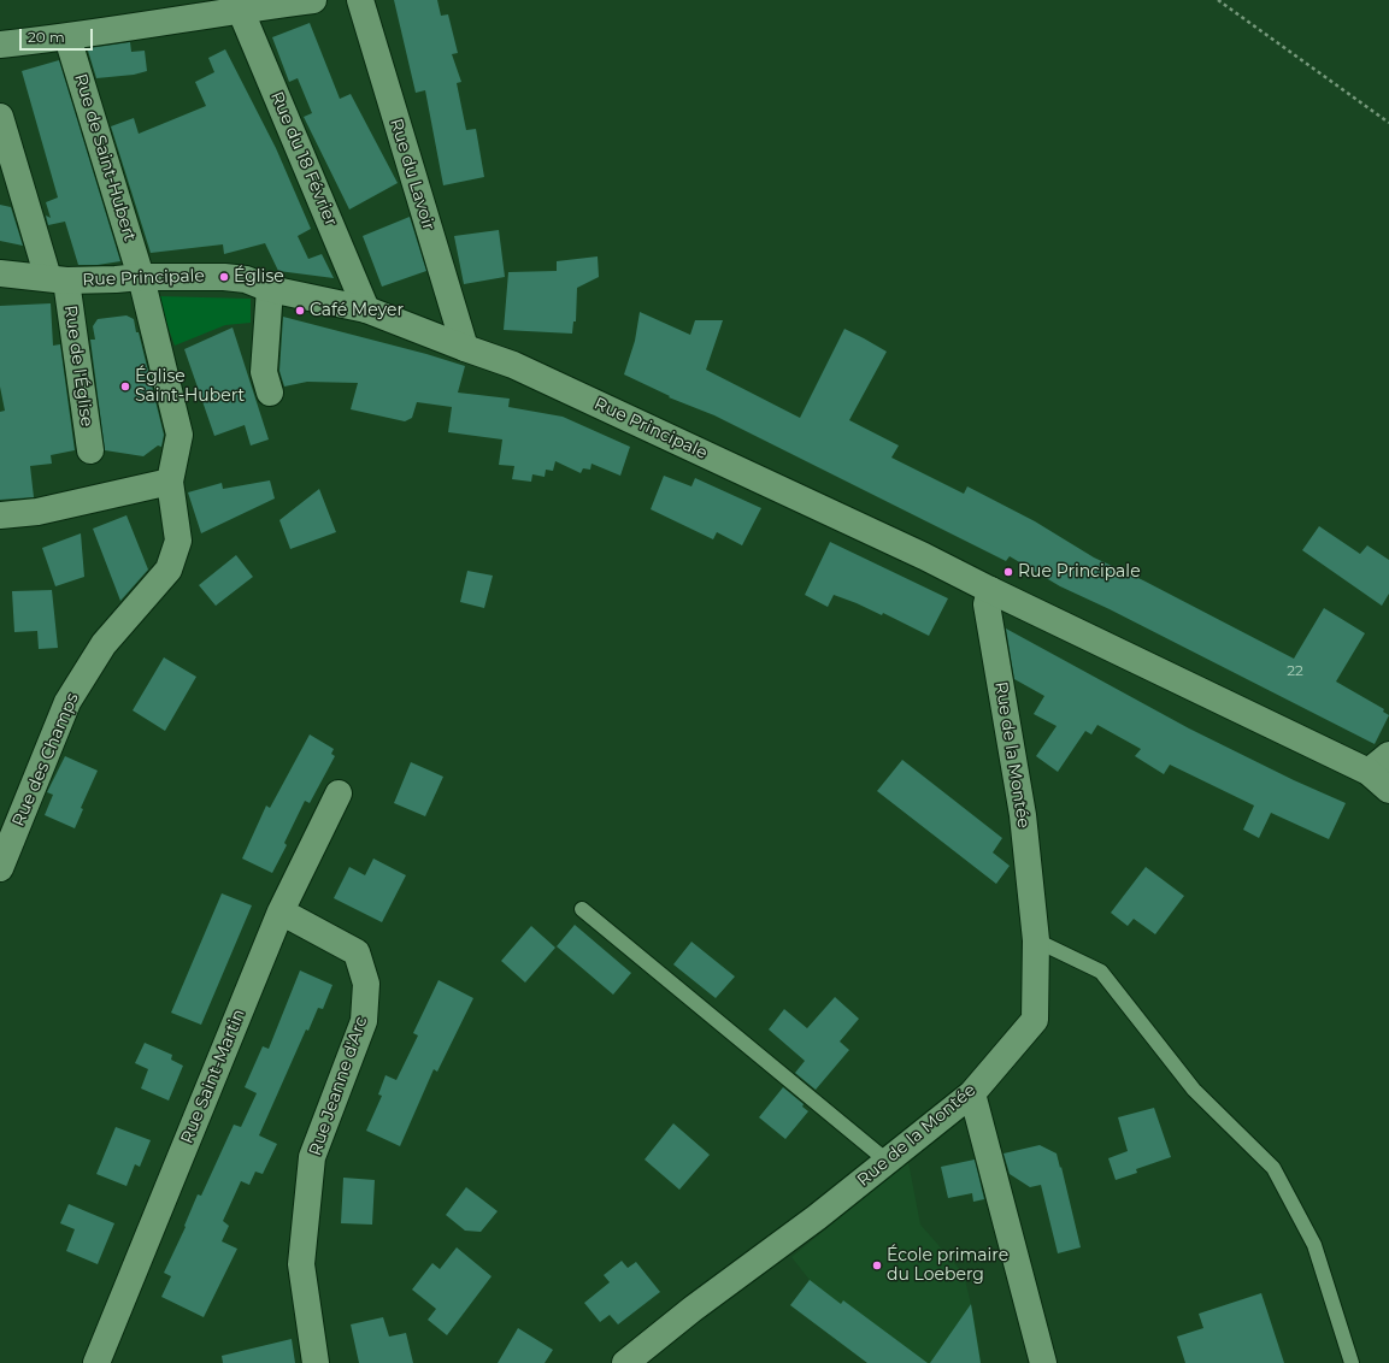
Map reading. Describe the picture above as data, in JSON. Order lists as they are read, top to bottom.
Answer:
{
  "streets": {
    "street": [
      "Rue de Saint-Hubert",
      "Rue du 18 Février",
      "Rue du Lavoir",
      "Rue Principale",
      "Rue de l'Église",
      "Rue de la Montée",
      "Rue des Champs",
      "Rue Saint-Martin",
      "Rue Jeanne d'Arc"
    ]
  },
  "crossings": [
    ["Rue de Saint-Hubert", "Rue Principale"],
    ["Rue du 18 Février", "Rue Principale"],
    ["Rue du Lavoir", "Rue Principale"],
    ["Rue Principale", "Rue de l'Église"],
    ["Rue Principale", "Rue de la Montée"],
    ["Rue Saint-Martin", "Rue Jeanne d'Arc"]
  ],
  "places": [
    "Église",
    "Café Meyer",
    "Église Saint-Hubert",
    "Rue Principale",
    "École primaire du Loeberg"
  ],
  "house_numbers": ["22"],
  "scale_bar": "20 m"
}
